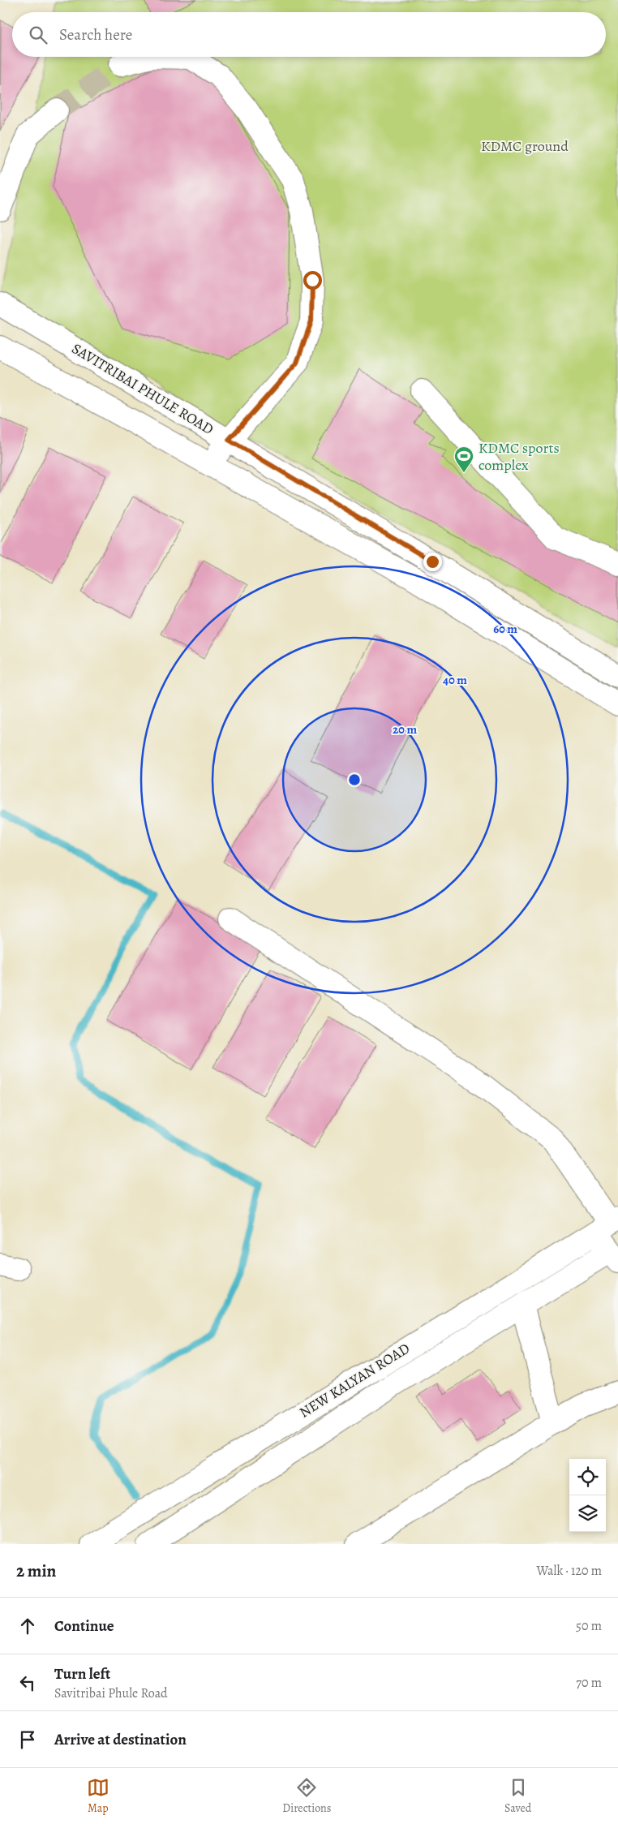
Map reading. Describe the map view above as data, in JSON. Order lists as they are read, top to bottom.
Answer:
{
  "streets": {
    "street": ["SAVITRIBAI PHULE ROAD", "NEW KALYAN ROAD"]
  },
  "parks": ["KDMC ground"],
  "places": {
    "sports": ["KDMC sports complex"]
  },
  "page": {
    "search": "Search here",
    "heading": ["2 min", "Walk · 120 m"],
    "list": [
      ["Continue", "50 m"],
      ["Turn left", "Savitribai Phule Road", "70 m"],
      "Arrive at destination"
    ],
    "nav": ["Map", "Directions", "Saved"]
  },
  "rings": ["60 m", "40 m", "20 m"]
}
